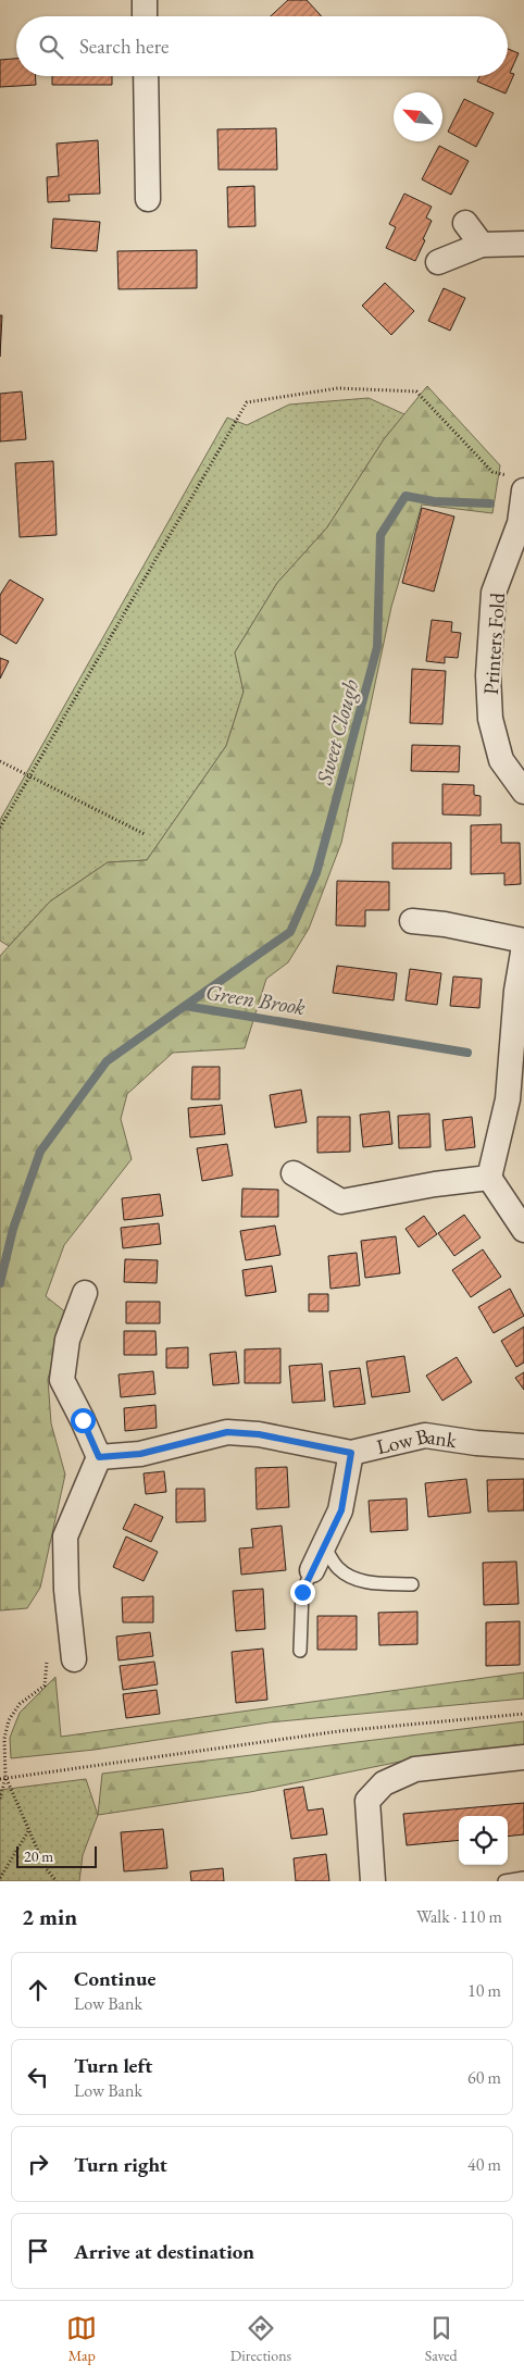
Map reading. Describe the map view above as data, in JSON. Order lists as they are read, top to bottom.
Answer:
{
  "streets": {
    "street": ["Printers Fold", "Low Bank"]
  },
  "water": ["Sweet Clough", "Green Brook"],
  "scale_bar": "20 m",
  "north": "top left",
  "page": {
    "search": "Search here",
    "scale": "20 m",
    "heading": ["2 min", "Walk · 110 m"],
    "list": [
      ["Continue", "Low Bank", "10 m"],
      ["Turn left", "Low Bank", "60 m"],
      ["Turn right", "40 m"],
      "Arrive at destination"
    ],
    "nav": ["Map", "Directions", "Saved"]
  }
}
